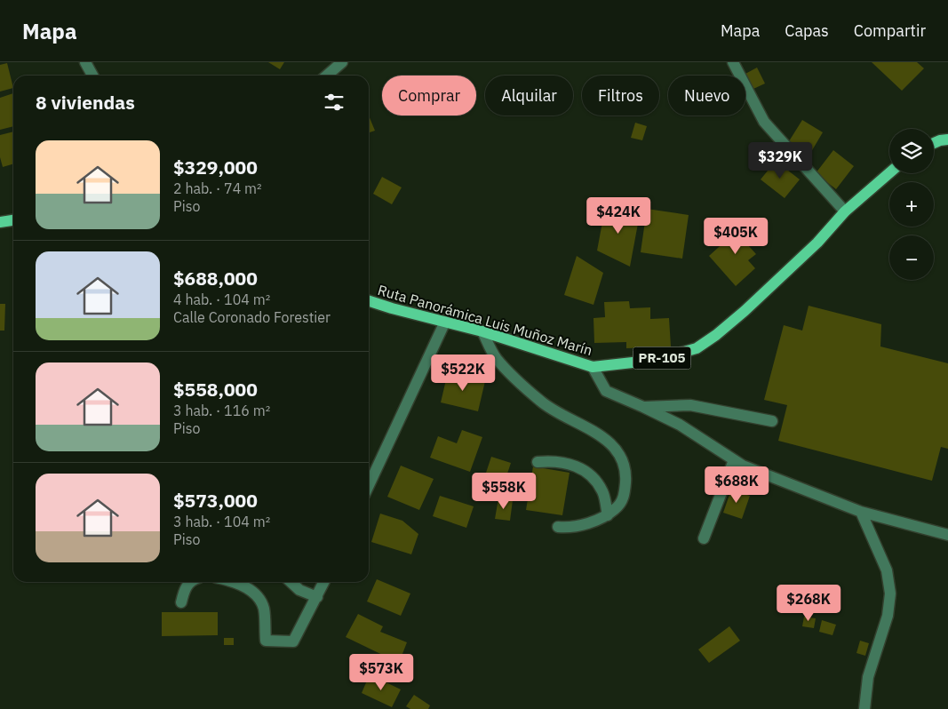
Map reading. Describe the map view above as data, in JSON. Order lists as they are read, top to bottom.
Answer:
{
  "streets": {
    "main road": ["Ruta Panorámica Luis Muñoz Marín", "PR-105"]
  },
  "page": {
    "header": "Mapa",
    "nav": ["Mapa", "Capas", "Compartir"],
    "chip": [
      "Comprar",
      "Alquilar",
      "Filtros",
      "Nuevo"
    ],
    "heading": "8 viviendas",
    "map_buttons": ["+", "−"],
    "list": [
      {
        "name": "$329,000",
        "note": "2 hab. · 74 m² · Piso"
      },
      {
        "name": "$688,000",
        "note": "4 hab. · 104 m² · Calle Coronado Forestier"
      },
      {
        "name": "$558,000",
        "note": "3 hab. · 116 m² · Piso"
      },
      {
        "name": "$573,000",
        "note": "3 hab. · 104 m² · Piso"
      }
    ],
    "price": [
      "$329K",
      "$424K",
      "$405K",
      "$522K",
      "$688K",
      "$558K",
      "$268K",
      "$573K"
    ]
  }
}
